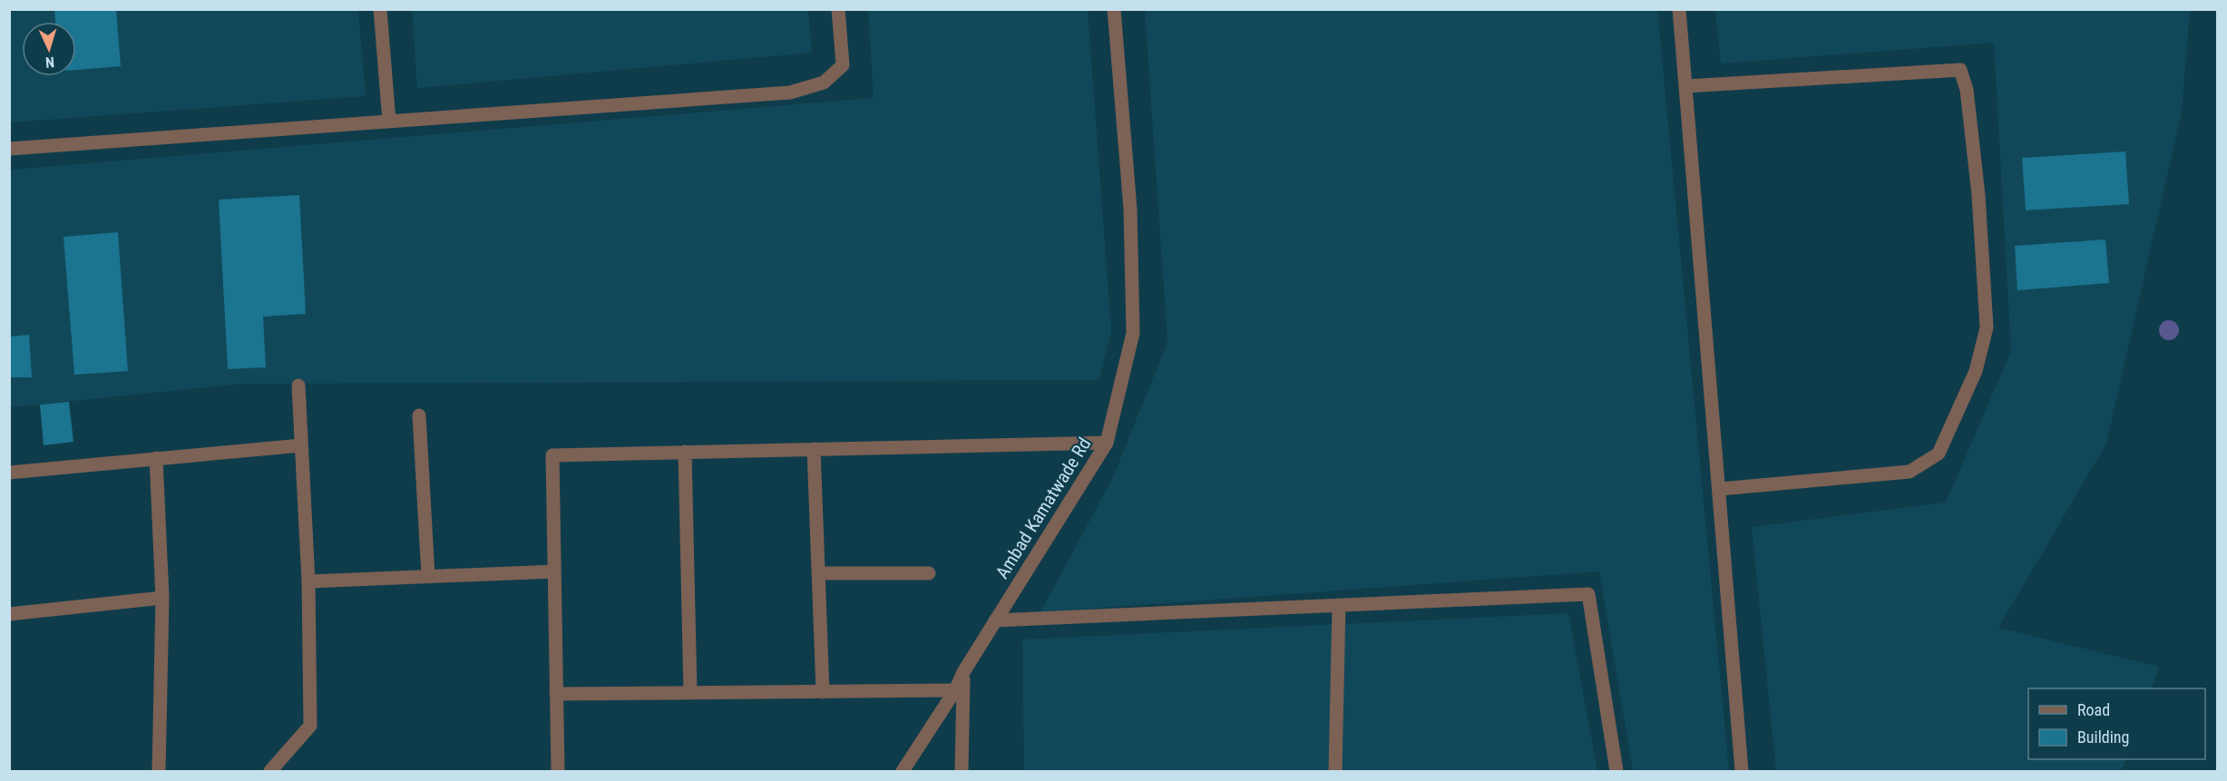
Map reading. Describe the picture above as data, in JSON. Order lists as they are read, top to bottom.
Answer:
{
  "streets": {
    "street": ["Ambad Kamatwade Rd"]
  },
  "legend": ["Road", "Building"],
  "north": "bottom"
}
